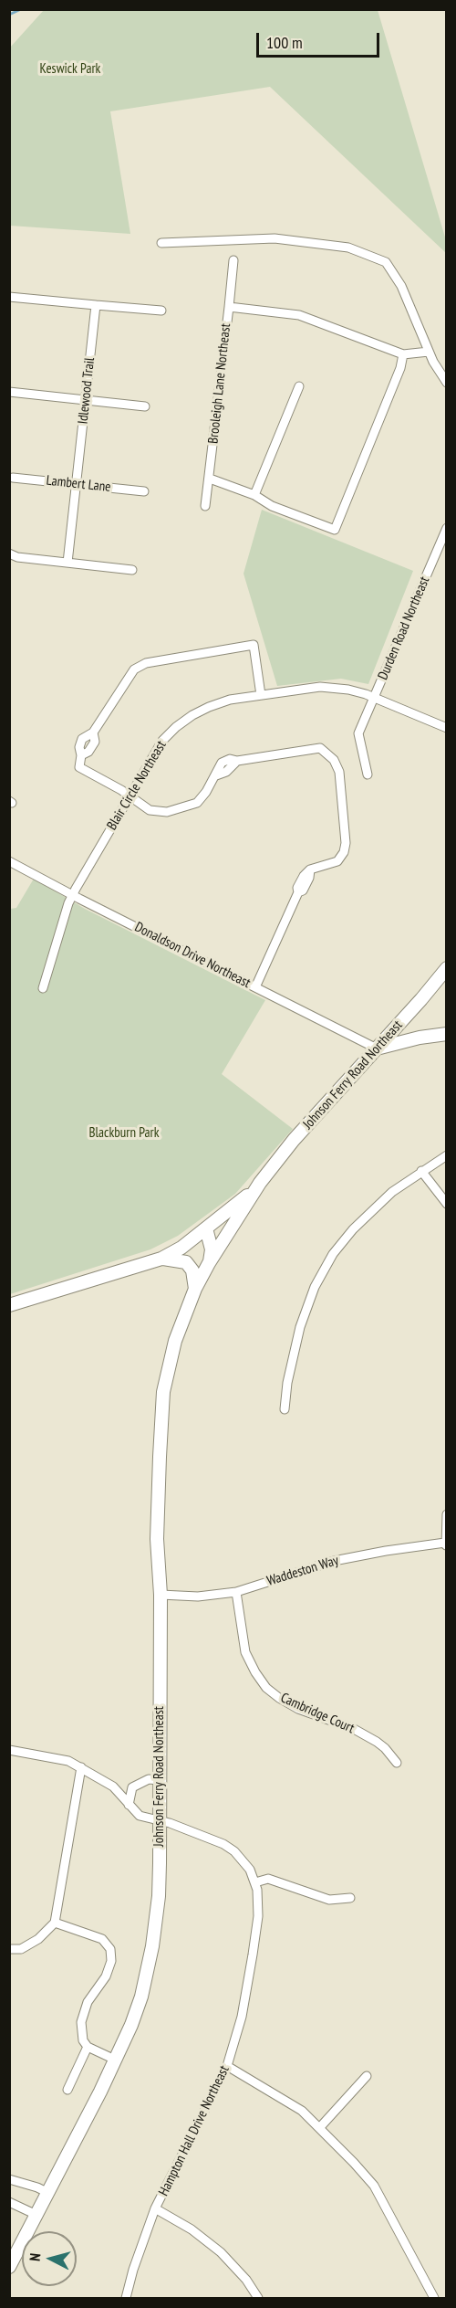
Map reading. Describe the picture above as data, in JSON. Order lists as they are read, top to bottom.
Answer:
{
  "streets": {
    "main road": ["Johnson Ferry Road Northeast"],
    "street": [
      "Brooleigh Lane Northeast",
      "Idlewood Trail",
      "Lambert Lane",
      "Durden Road Northeast",
      "Blair Circle Northeast",
      "Donaldson Drive Northeast",
      "Waddeston Way",
      "Cambridge Court",
      "Hampton Hall Drive Northeast"
    ]
  },
  "crossings": [
    ["Idlewood Trail", "Lambert Lane"],
    ["Durden Road Northeast", "Blair Circle Northeast"],
    ["Blair Circle Northeast", "Donaldson Drive Northeast"],
    ["Donaldson Drive Northeast", "Johnson Ferry Road Northeast"],
    ["Johnson Ferry Road Northeast", "Waddeston Way"],
    ["Johnson Ferry Road Northeast", "Hampton Hall Drive Northeast"],
    ["Waddeston Way", "Cambridge Court"]
  ],
  "parks": ["Keswick Park", "Blackburn Park"],
  "scale_bar": "100 m",
  "north": "left"
}
